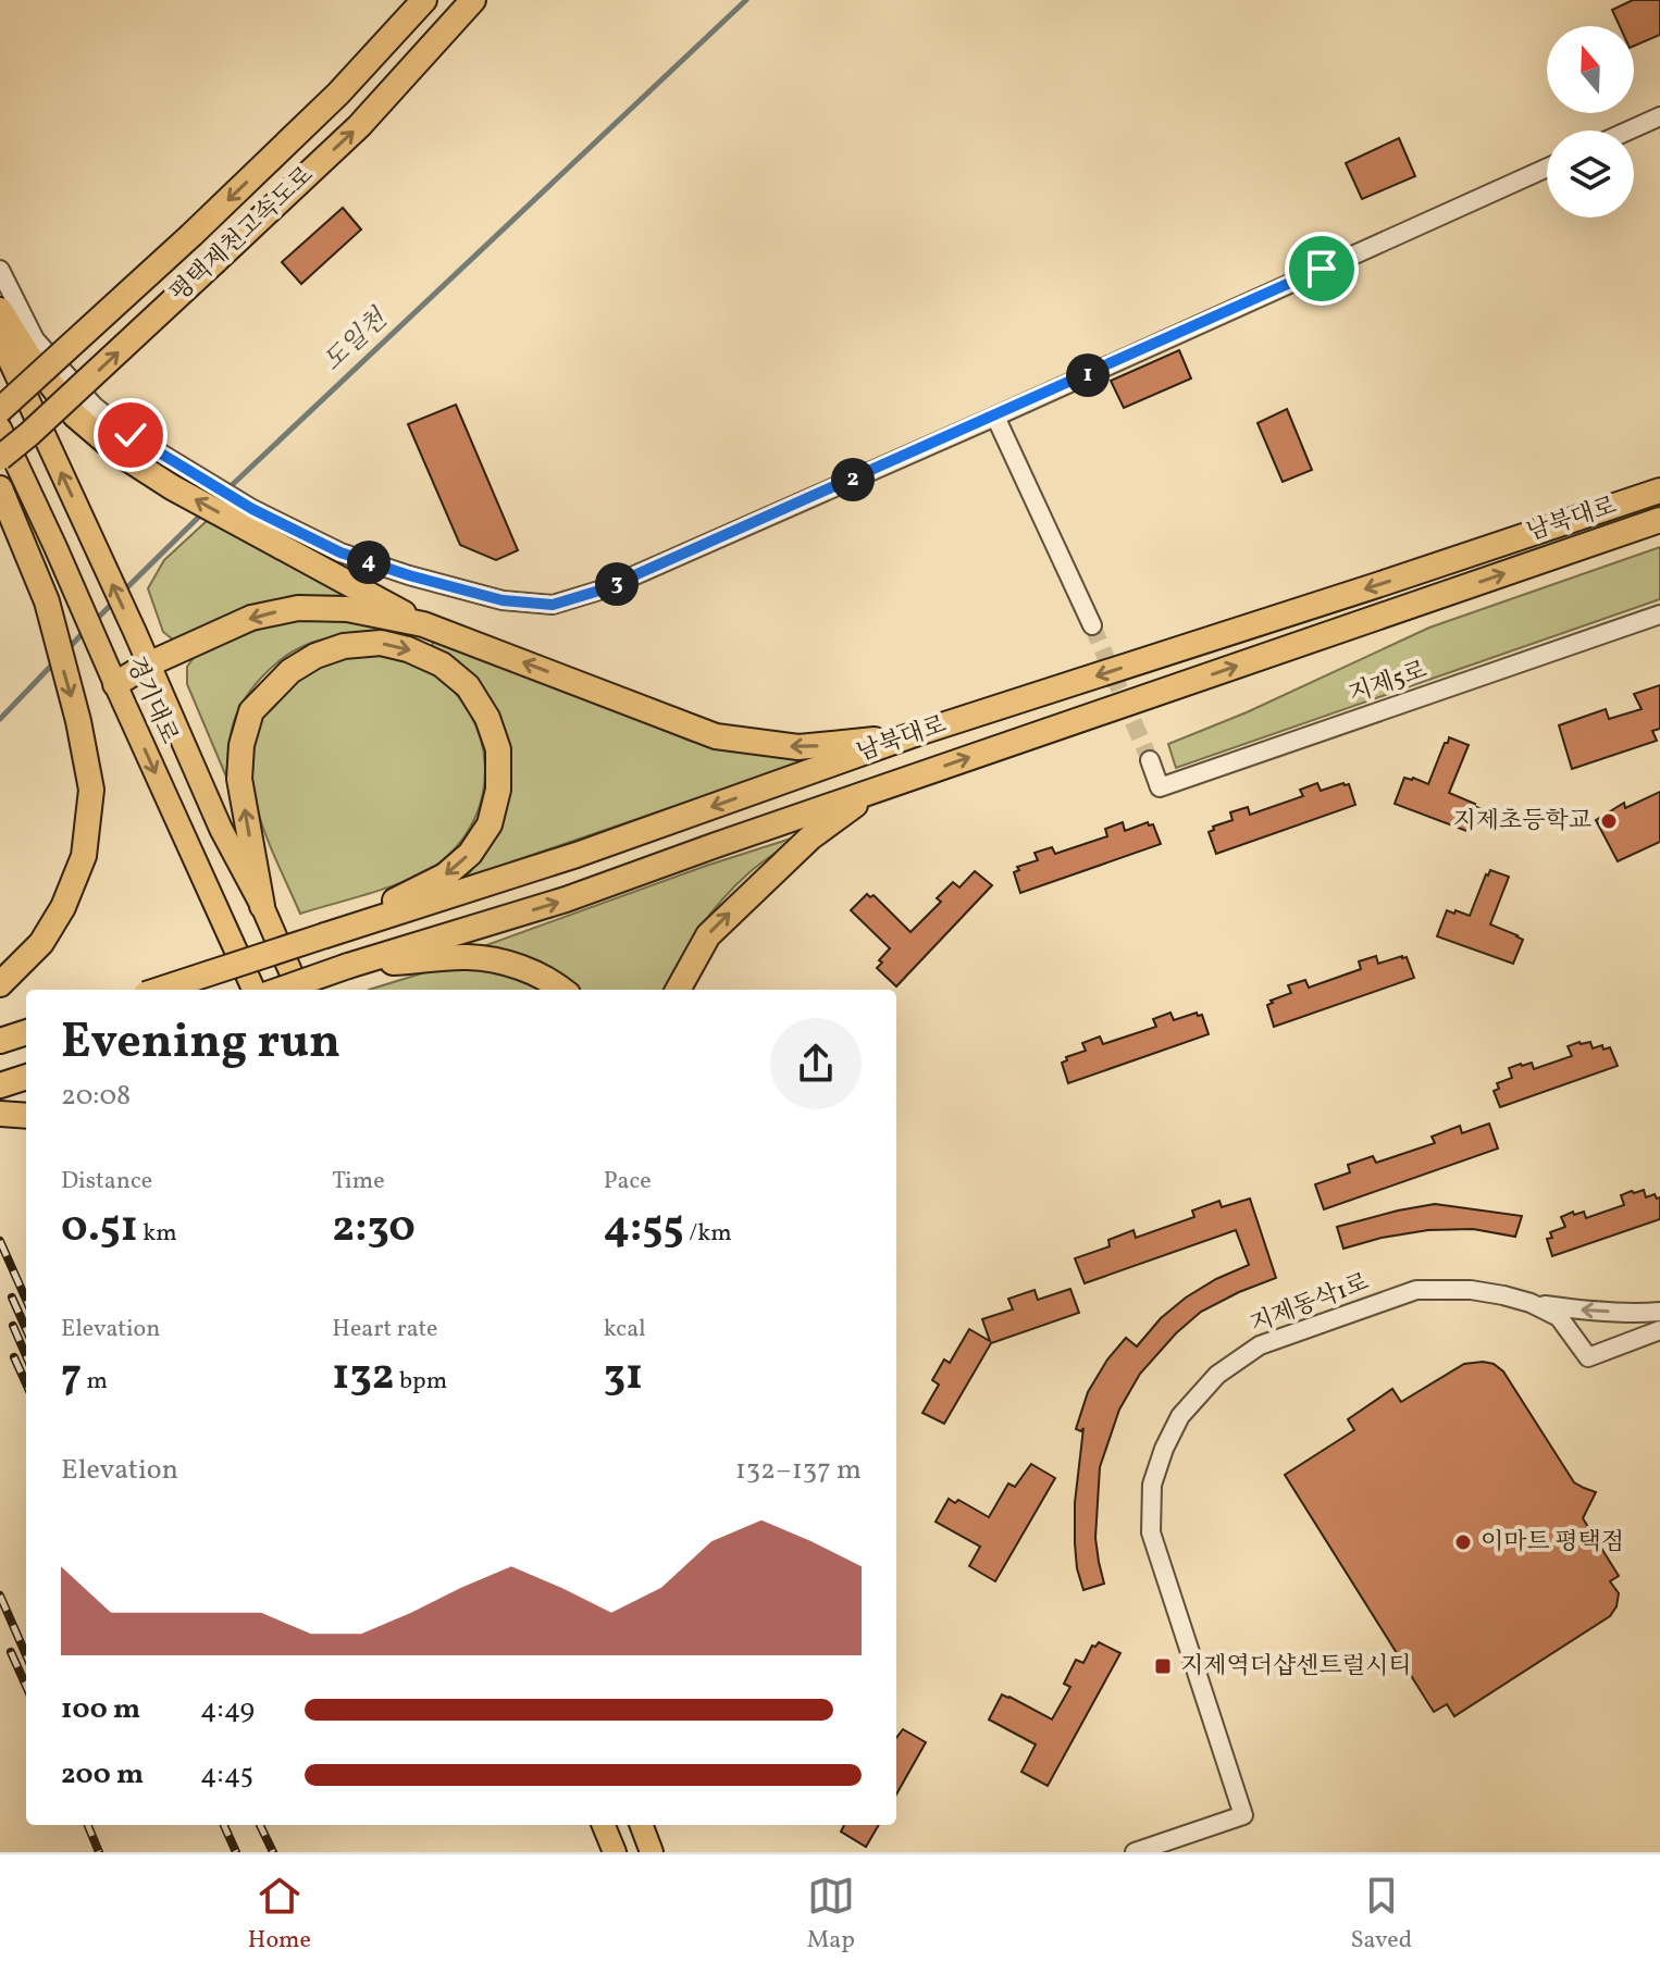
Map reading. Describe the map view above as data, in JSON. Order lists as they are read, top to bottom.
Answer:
{
  "streets": {
    "highway": ["평택제천고속도로", "남북대로"],
    "main road": ["경기대로"],
    "street": ["지제5로", "지제동삭1로"]
  },
  "water": ["도일천"],
  "places": {
    "other": ["지제초등학교", "이마트 평택점"],
    "transit": ["지제역더샵센트럴시티"]
  },
  "north": "top",
  "page": {
    "pins": [
      "1",
      "2",
      "4",
      "3"
    ],
    "heading": ["Evening run", "20:08"],
    "stats": [
      ["Distance", "0.51 km"],
      ["Time", "2:30"],
      ["Pace", "4:55 /km"],
      ["Elevation", "7 m"],
      ["Heart rate", "132 bpm"],
      ["kcal", "31"]
    ],
    "chart": ["Elevation", "132–137 m"],
    "list": [
      {
        "name": "100 m",
        "note": "4:49"
      },
      {
        "name": "200 m",
        "note": "4:45"
      }
    ],
    "tabs": ["Home", "Map", "Saved"]
  }
}
